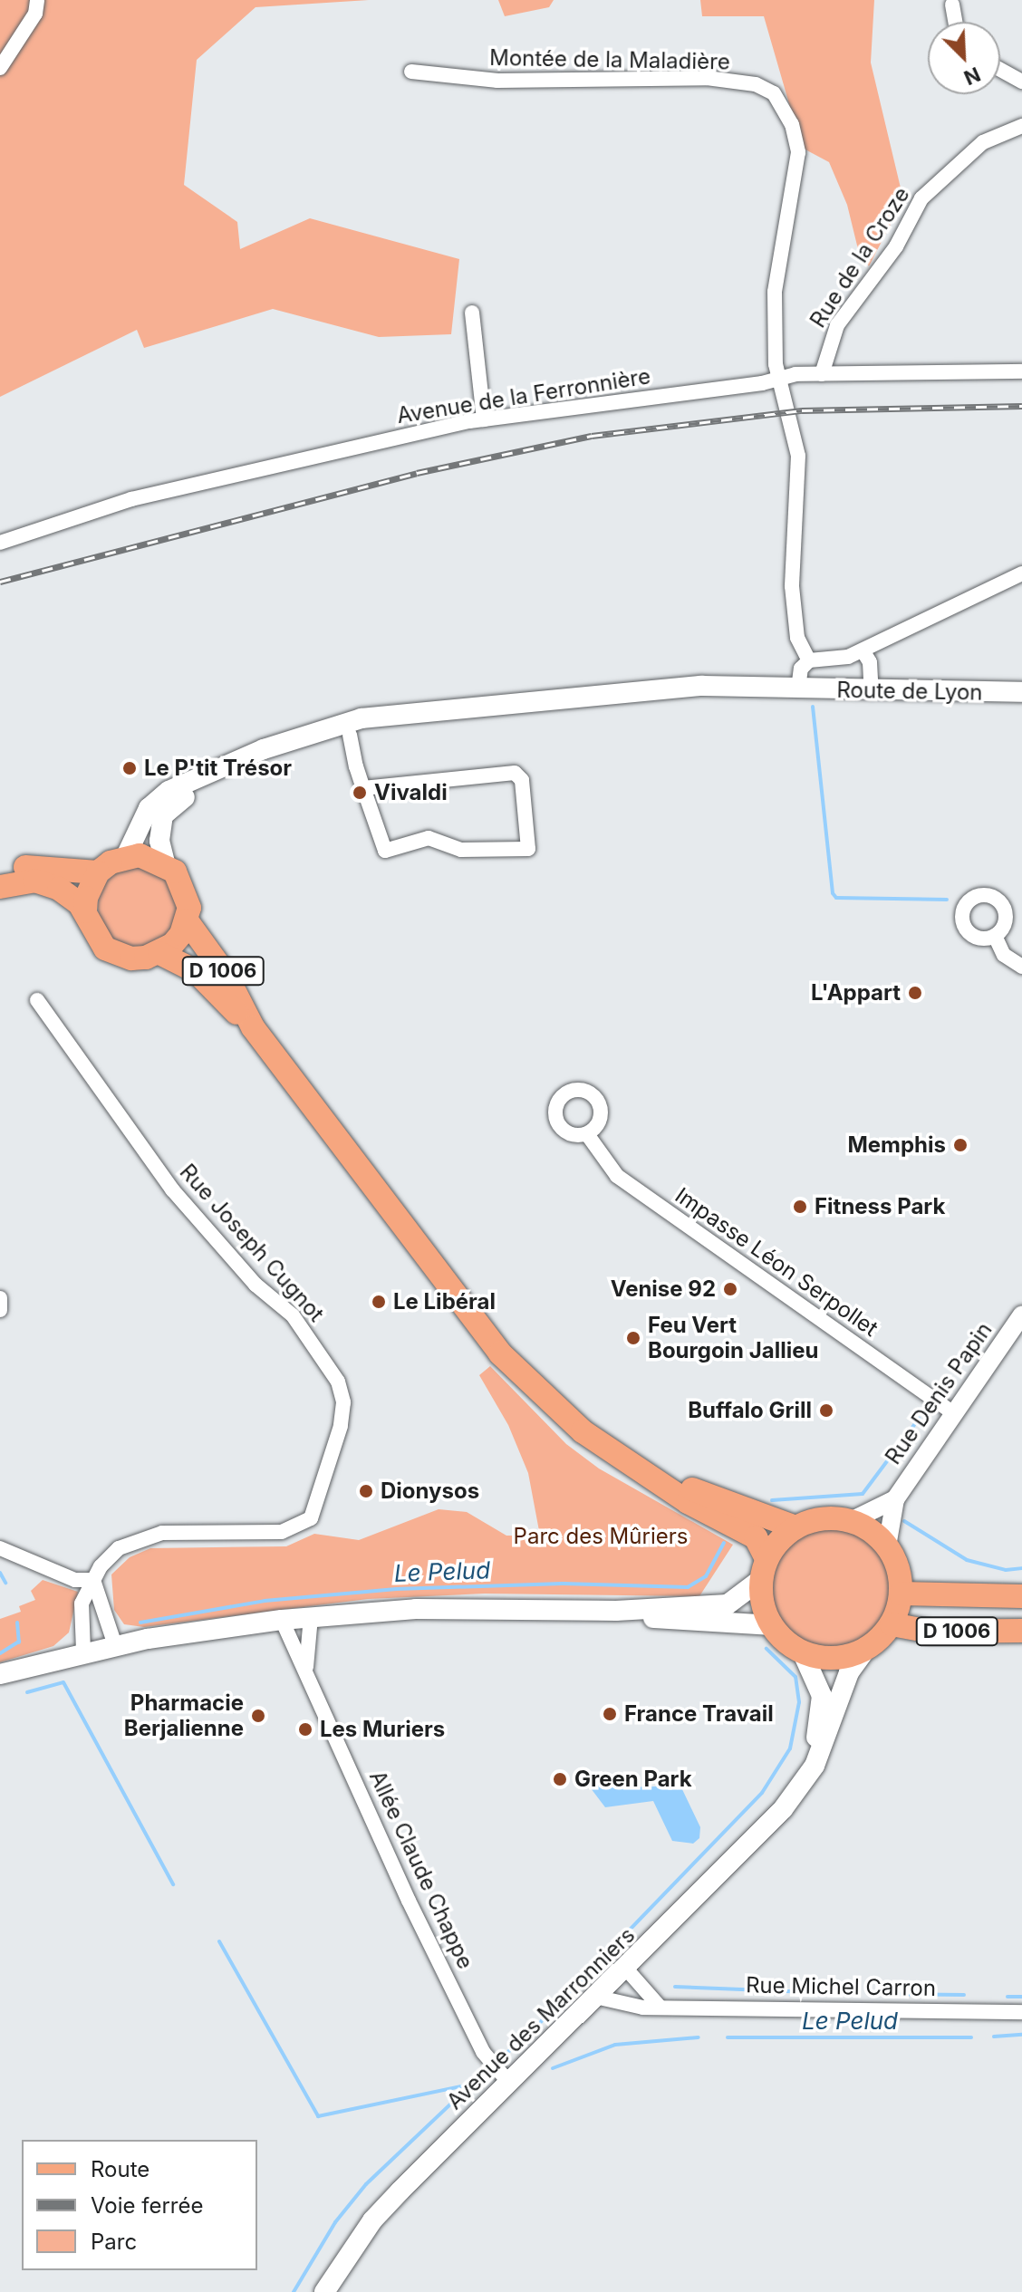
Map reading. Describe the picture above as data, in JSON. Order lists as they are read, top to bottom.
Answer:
{
  "streets": {
    "main road": ["Route de Lyon", "D 1006", "Avenue des Marronniers"],
    "street": [
      "Montée de la Maladière",
      "Rue de la Croze",
      "Avenue de la Ferronnière",
      "Rue Joseph Cugnot",
      "Impasse Léon Serpollet",
      "Rue Denis Papin",
      "Allée Claude Chappe",
      "Rue Michel Carron"
    ]
  },
  "crossings": [
    ["Montée de la Maladière", "Avenue de la Ferronnière"],
    ["Rue de la Croze", "Avenue de la Ferronnière"],
    ["D 1006", "Rue Denis Papin"],
    ["D 1006", "Avenue des Marronniers"],
    ["Impasse Léon Serpollet", "Rue Denis Papin"],
    ["Rue Denis Papin", "Avenue des Marronniers"],
    ["Allée Claude Chappe", "Avenue des Marronniers"],
    ["Rue Michel Carron", "Avenue des Marronniers"]
  ],
  "water": ["Le Pelud"],
  "parks": ["Parc des Mûriers"],
  "places": [
    "Le P'tit Trésor",
    "Vivaldi",
    "L'Appart",
    "Memphis",
    "Fitness Park",
    "Venise 92",
    "Le Libéral",
    "Feu Vert Bourgoin Jallieu",
    "Buffalo Grill",
    "Dionysos",
    "France Travail",
    "Pharmacie Berjalienne",
    "Les Muriers",
    "Green Park"
  ],
  "legend": ["Route", "Voie ferrée", "Parc"],
  "north": "bottom right"
}
